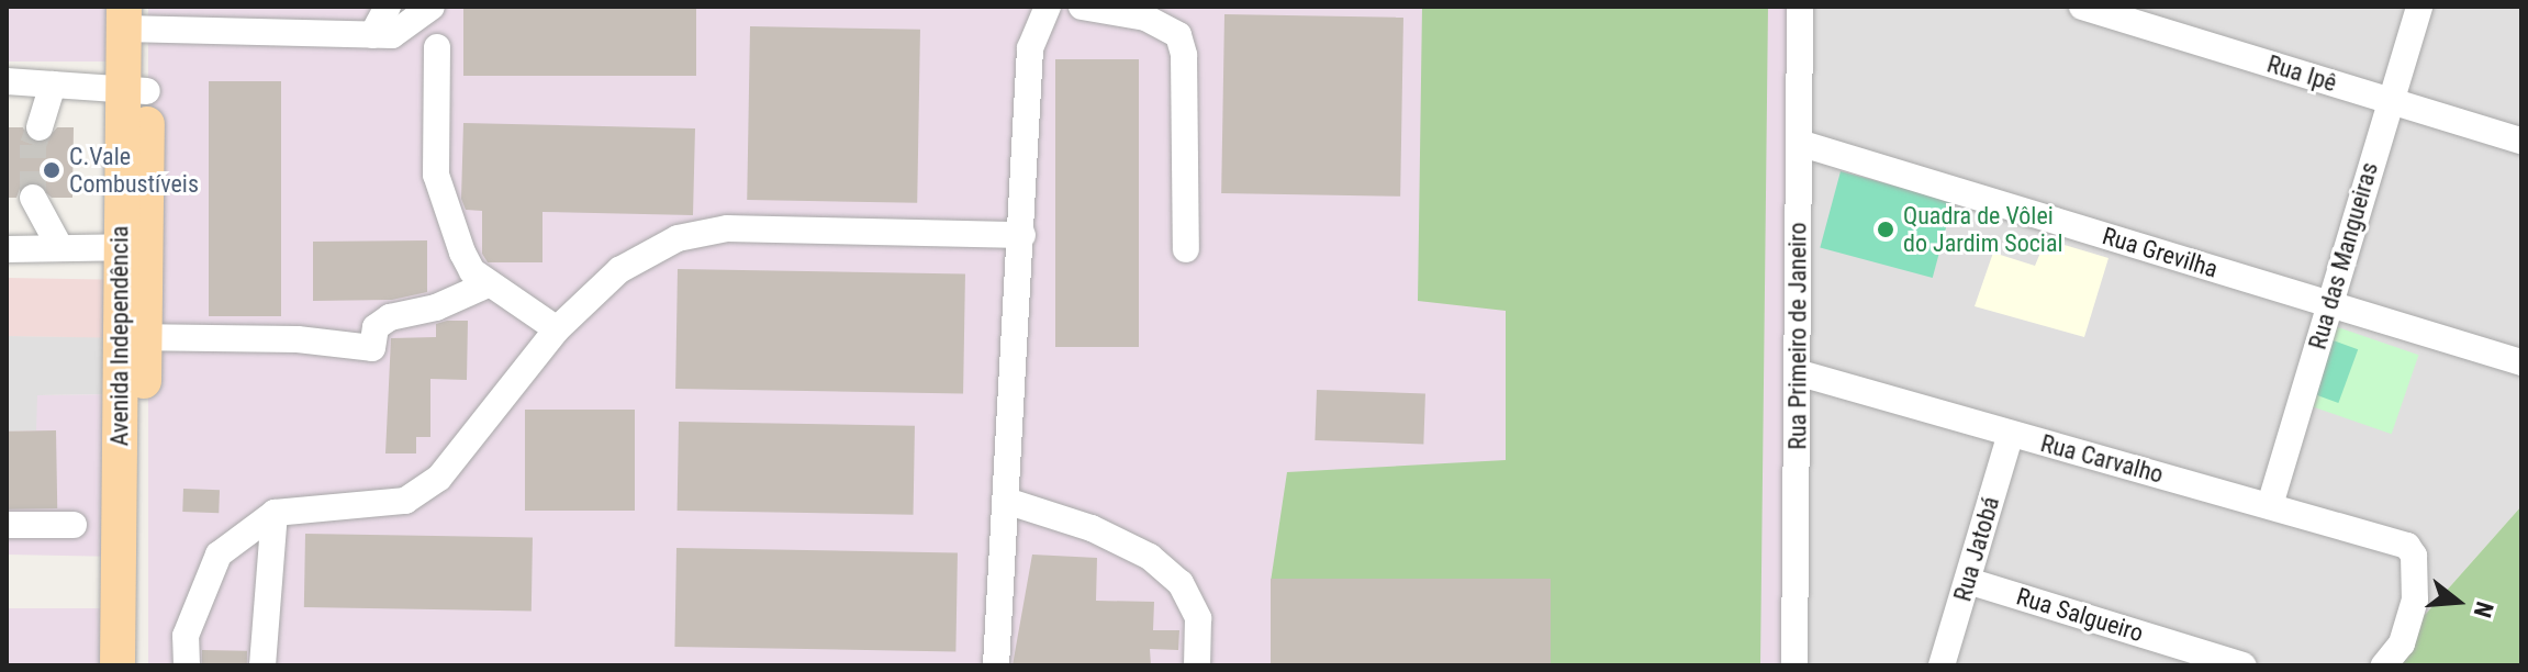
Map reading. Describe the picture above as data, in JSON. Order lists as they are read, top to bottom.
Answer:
{
  "streets": {
    "main road": ["Avenida Independência"],
    "street": [
      "Rua Ipê",
      "Rua Grevilha",
      "Rua das Mangueiras",
      "Rua Primeiro de Janeiro",
      "Rua Carvalho",
      "Rua Jatobá",
      "Rua Salgueiro"
    ]
  },
  "crossings": [
    ["Rua Ipê", "Rua das Mangueiras"],
    ["Rua Grevilha", "Rua das Mangueiras"],
    ["Rua Grevilha", "Rua Primeiro de Janeiro"],
    ["Rua das Mangueiras", "Rua Carvalho"],
    ["Rua Primeiro de Janeiro", "Rua Carvalho"],
    ["Rua Carvalho", "Rua Jatobá"],
    ["Rua Jatobá", "Rua Salgueiro"]
  ],
  "places": ["C.Vale Combustíveis", "Quadra de Vôlei do Jardim Social"],
  "north": "right"
}
